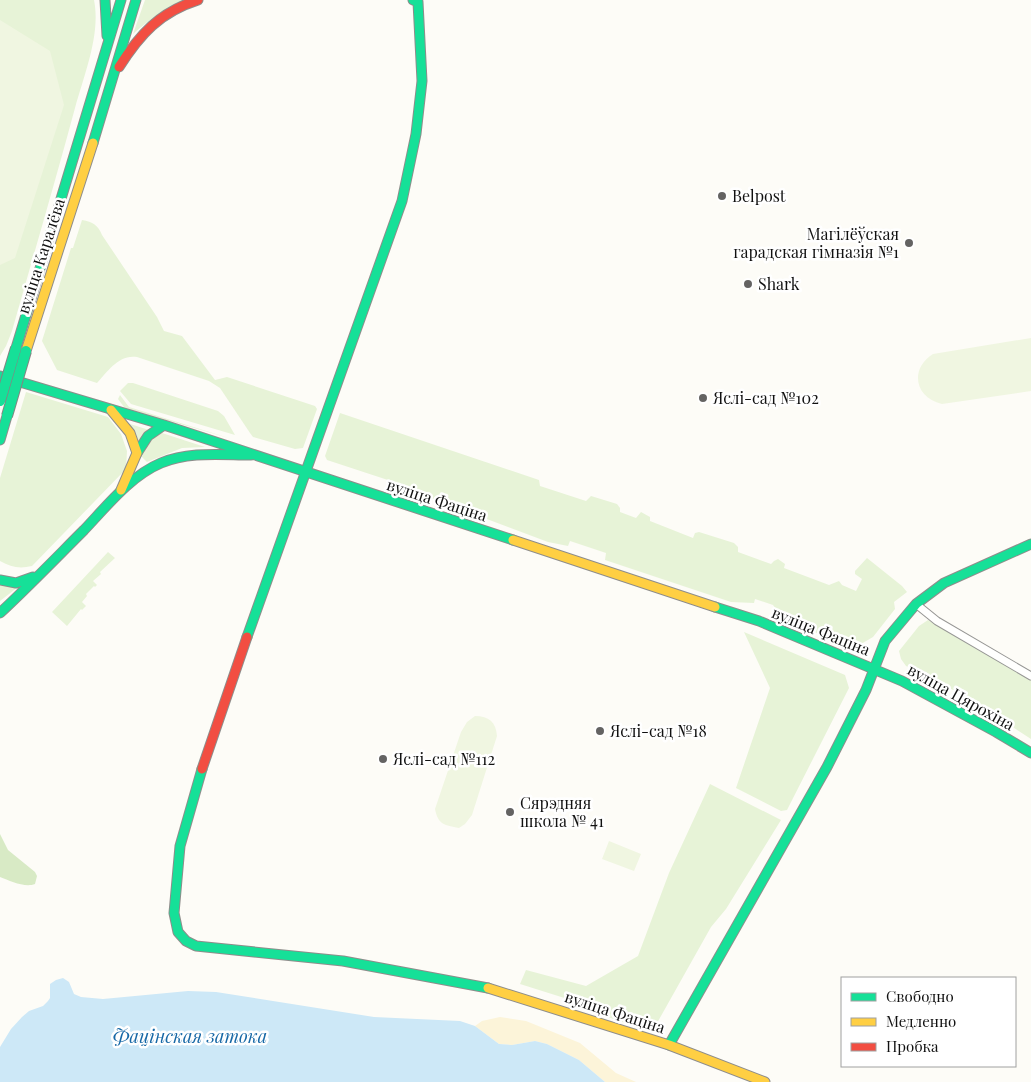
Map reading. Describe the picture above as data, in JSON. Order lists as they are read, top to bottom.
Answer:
{
  "streets": {
    "main road": ["вуліца Каралёва", "вуліца Фаціна", "вуліца Цярохіна"]
  },
  "crossings": [
    ["вуліца Фаціна", "вуліца Цярохіна"]
  ],
  "water": ["Фацінская затока"],
  "places": [
    "Belpost",
    "Магілёўская гарадская гімназія №1",
    "Shark",
    "Яслі-сад №102",
    "Яслі-сад №18",
    "Яслі-сад №112",
    "Сярэдняя школа № 41"
  ],
  "legend": ["Свободно", "Медленно", "Пробка"]
}
